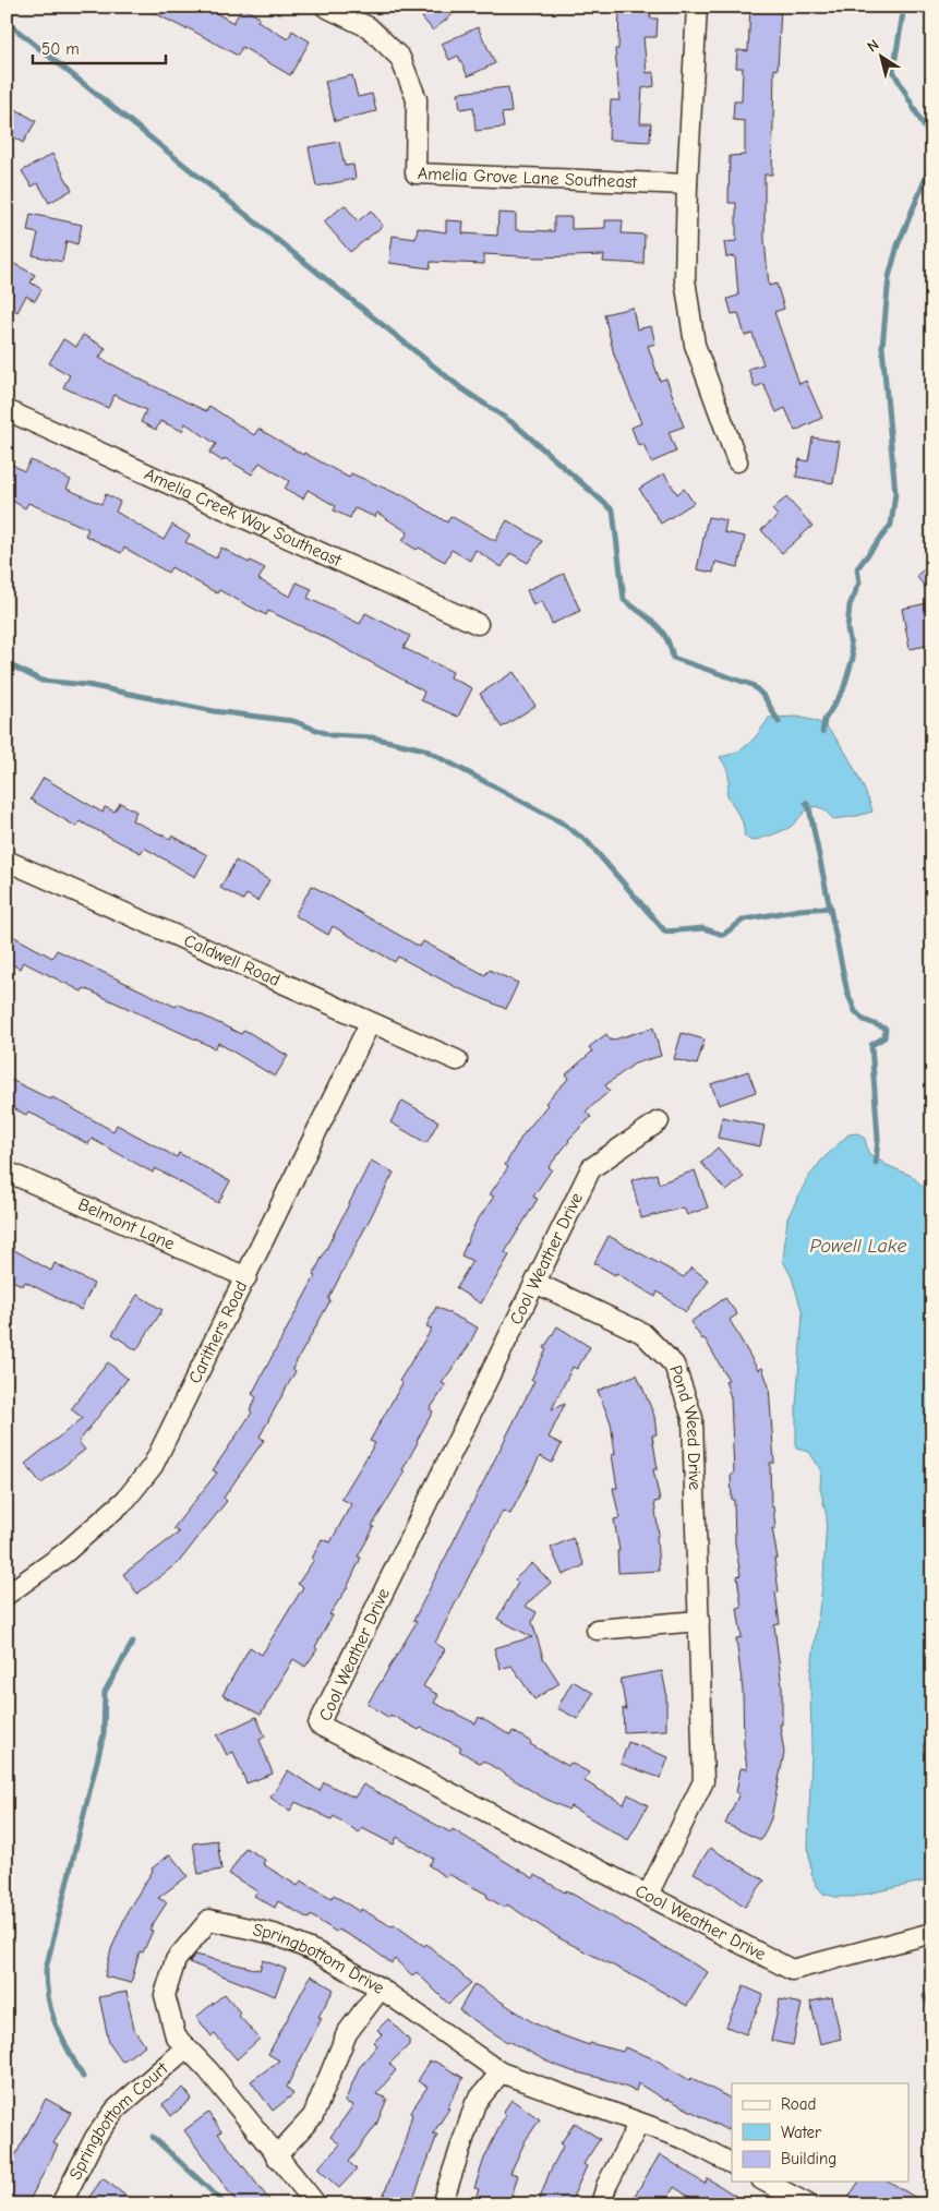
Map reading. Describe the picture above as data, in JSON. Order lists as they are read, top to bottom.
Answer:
{
  "streets": {
    "street": [
      "Amelia Grove Lane Southeast",
      "Amelia Creek Way Southeast",
      "Caldwell Road",
      "Belmont Lane",
      "Cool Weather Drive",
      "Carithers Road",
      "Pond Weed Drive",
      "Springbottom Drive",
      "Springbottom Court"
    ]
  },
  "crossings": [
    ["Caldwell Road", "Carithers Road"],
    ["Belmont Lane", "Carithers Road"],
    ["Cool Weather Drive", "Pond Weed Drive"],
    ["Springbottom Drive", "Springbottom Court"]
  ],
  "water": ["Powell Lake"],
  "legend": ["Road", "Water", "Building"],
  "scale_bar": "50 m",
  "north": "top left"
}
